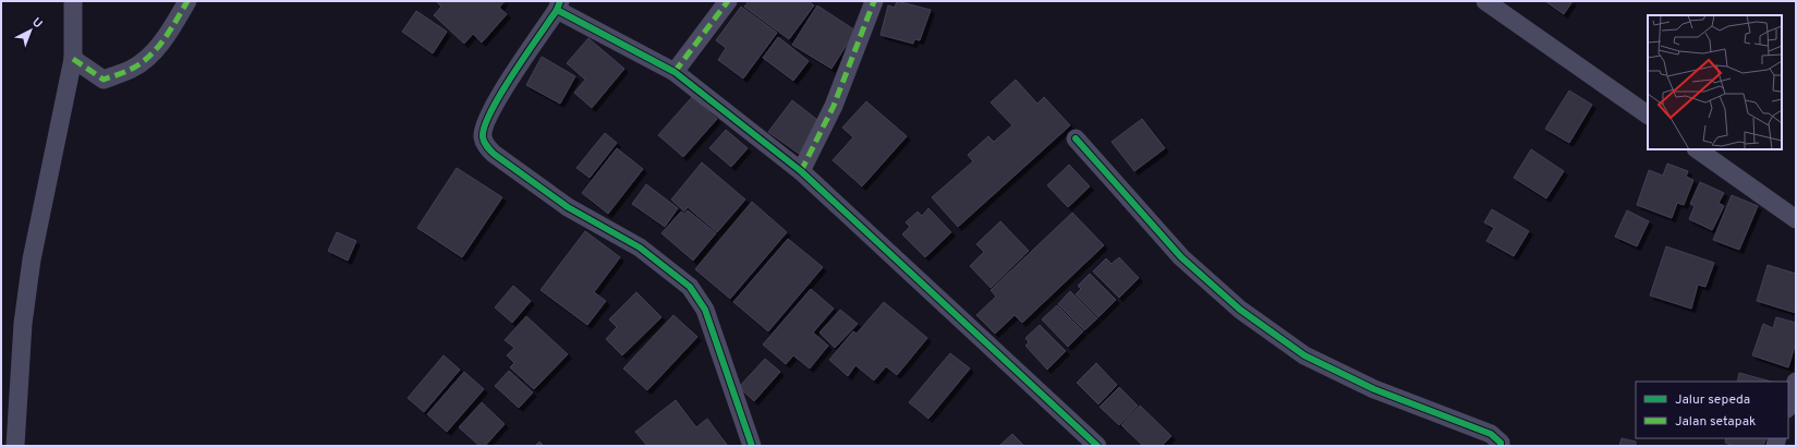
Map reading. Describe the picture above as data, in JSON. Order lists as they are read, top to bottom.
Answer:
{
  "legend": ["Jalur sepeda", "Jalan setapak"],
  "north": "top right"
}
